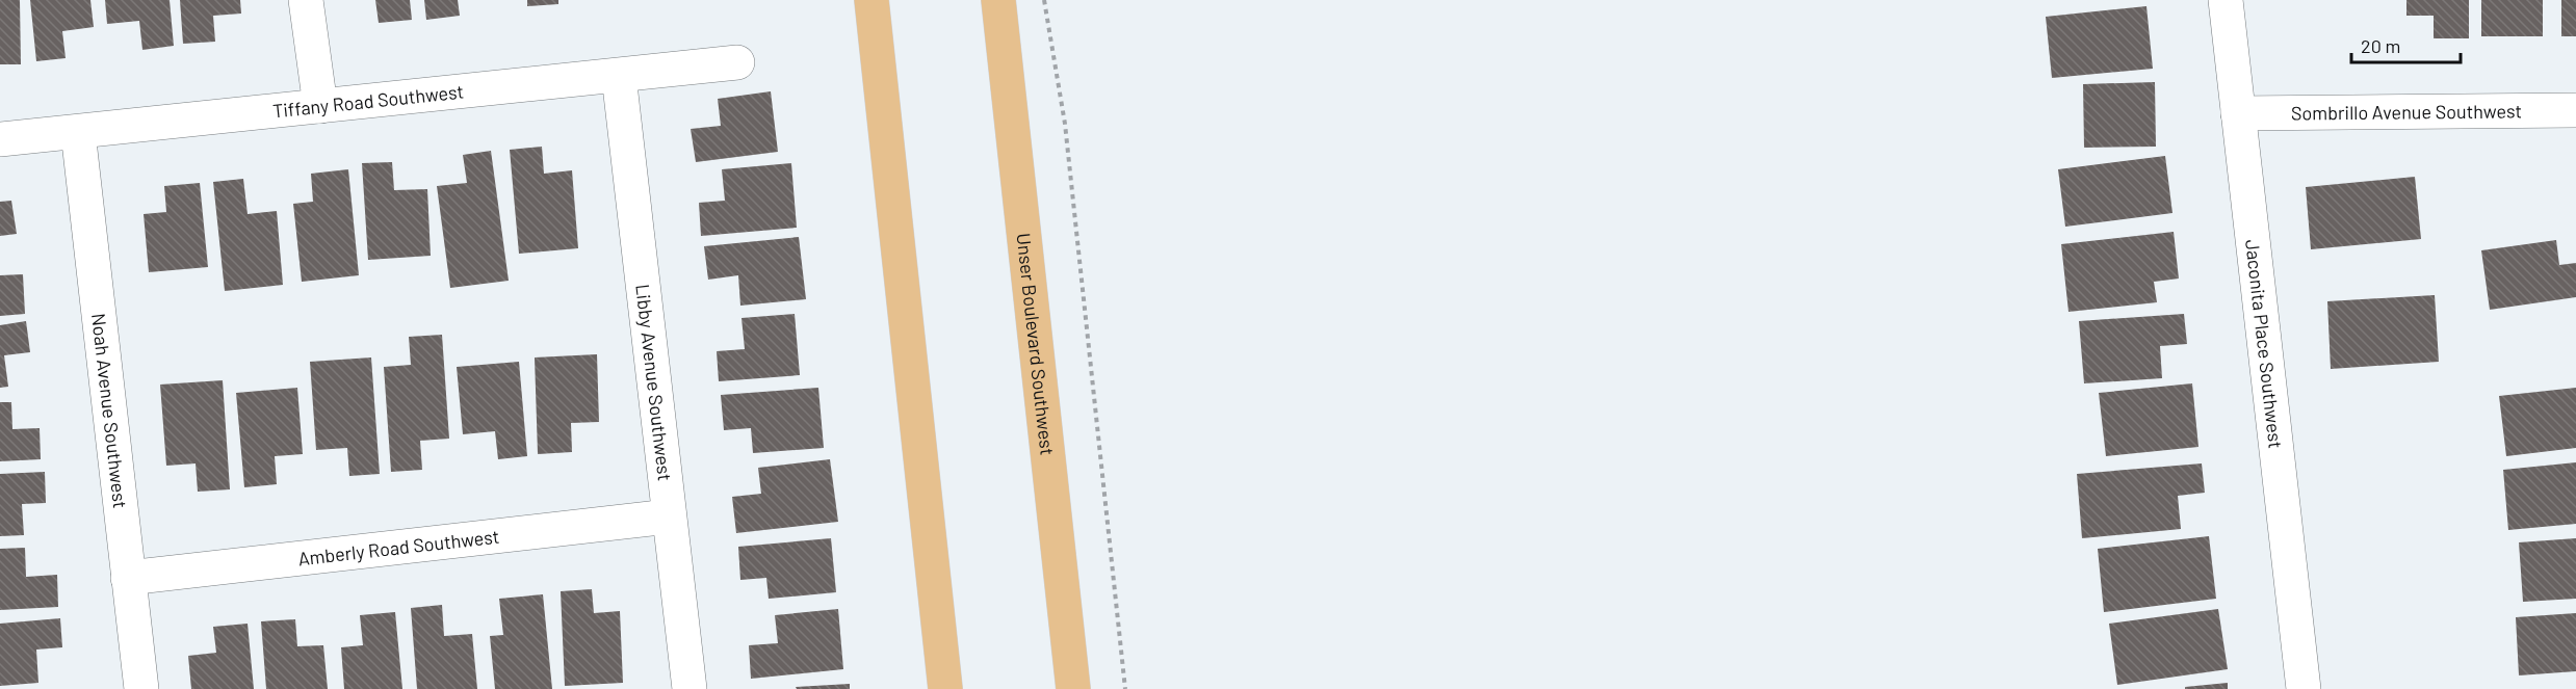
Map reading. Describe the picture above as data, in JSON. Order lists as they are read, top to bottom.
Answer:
{
  "streets": {
    "main road": ["Unser Boulevard Southwest"],
    "street": [
      "Tiffany Road Southwest",
      "Sombrillo Avenue Southwest",
      "Jaconita Place Southwest",
      "Libby Avenue Southwest",
      "Noah Avenue Southwest",
      "Amberly Road Southwest"
    ]
  },
  "crossings": [
    ["Tiffany Road Southwest", "Libby Avenue Southwest"],
    ["Tiffany Road Southwest", "Noah Avenue Southwest"],
    ["Sombrillo Avenue Southwest", "Jaconita Place Southwest"],
    ["Libby Avenue Southwest", "Amberly Road Southwest"],
    ["Noah Avenue Southwest", "Amberly Road Southwest"]
  ],
  "scale_bar": "20 m"
}
